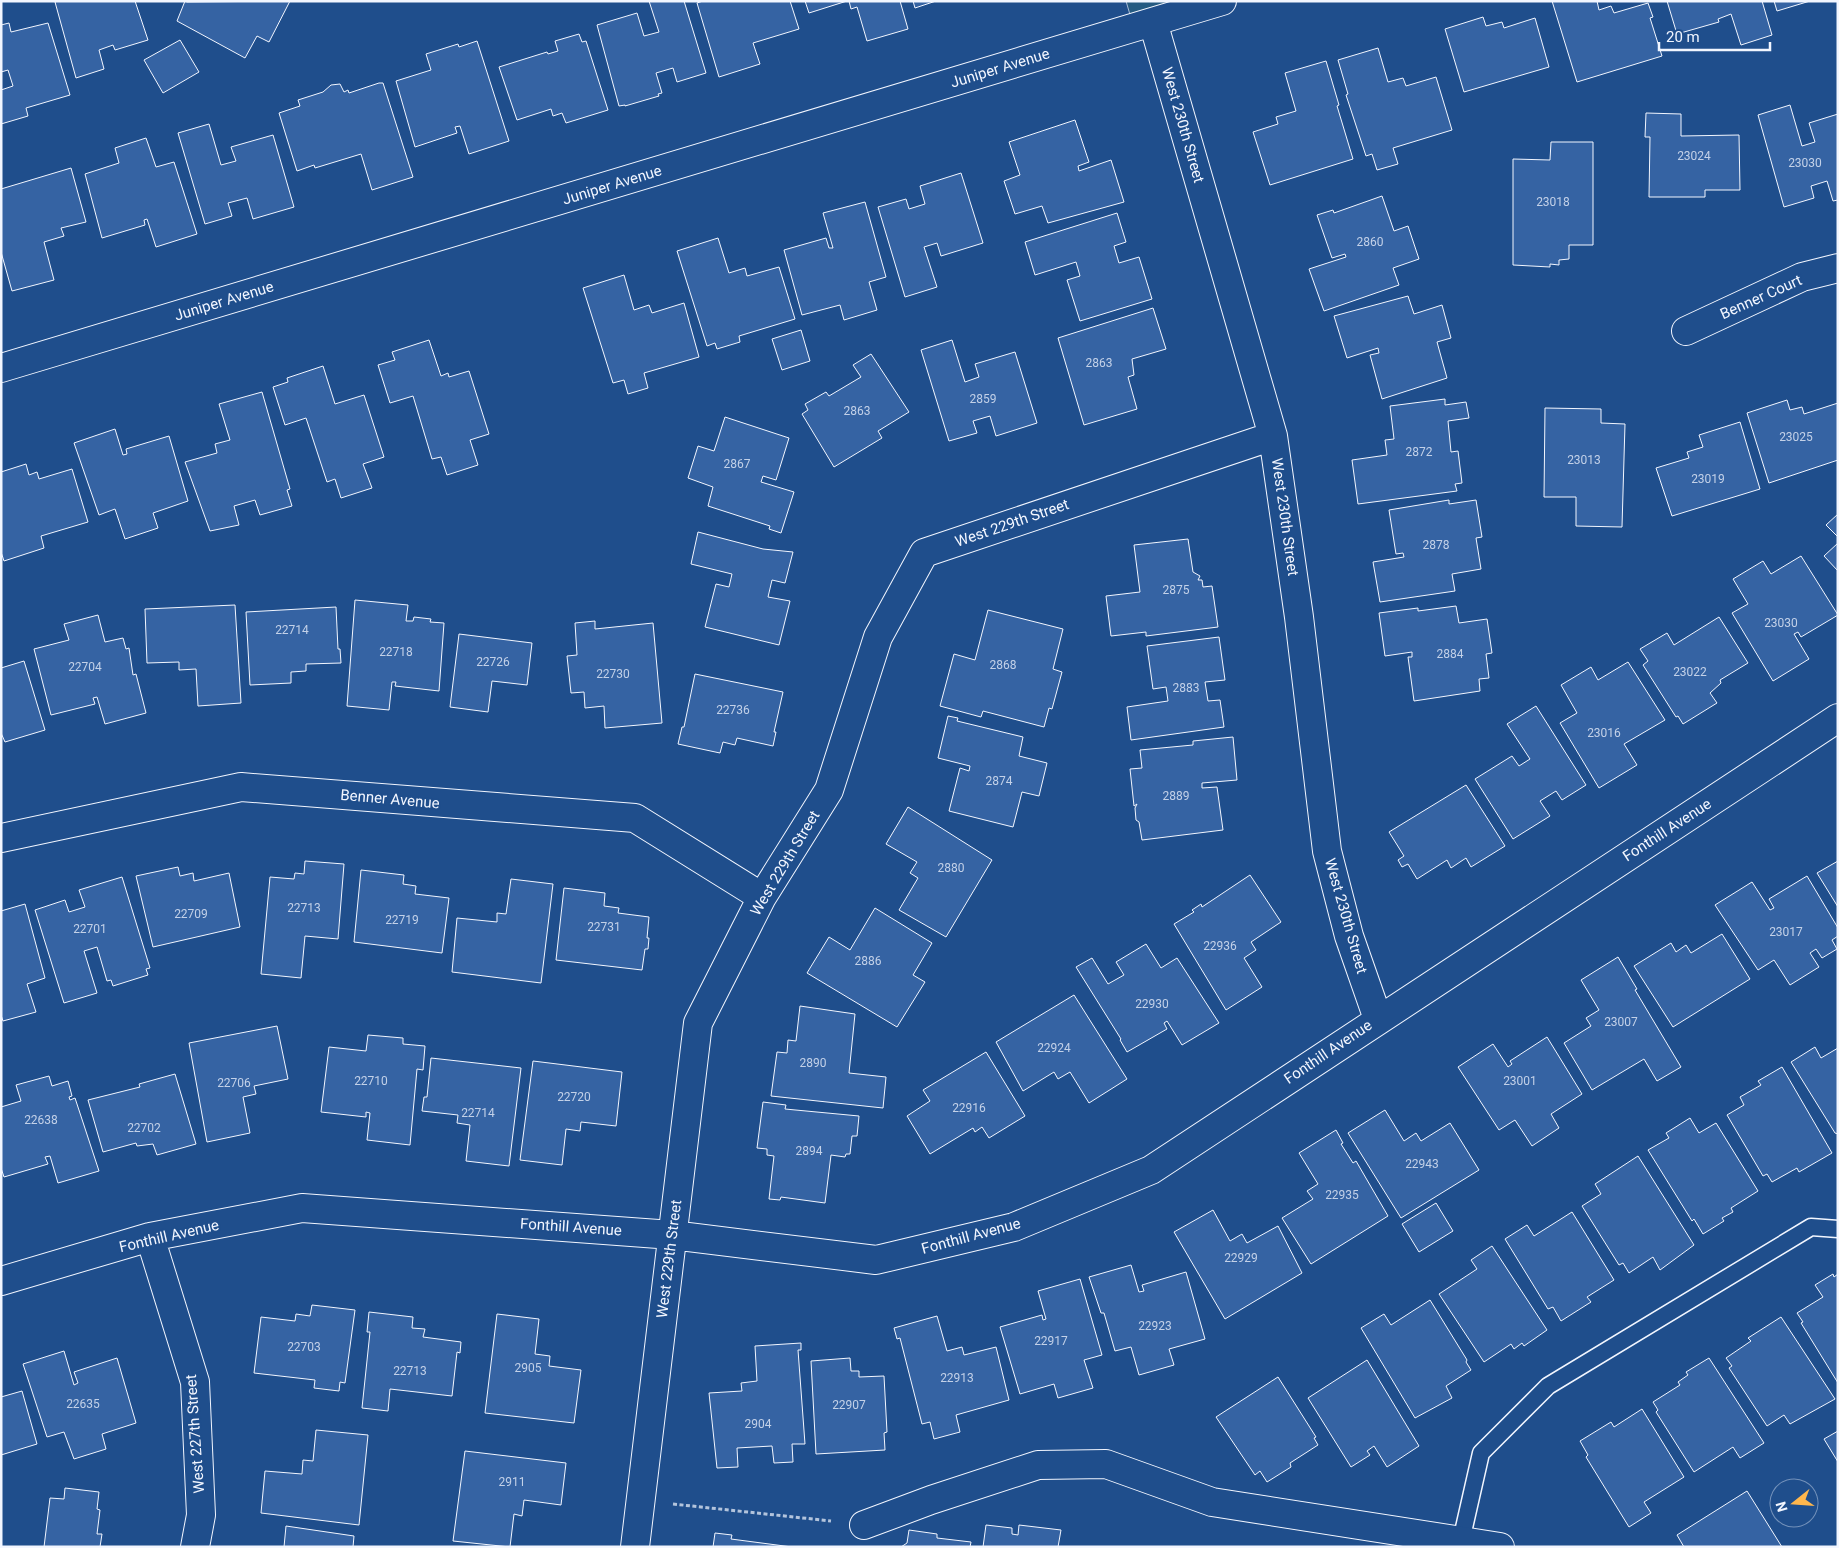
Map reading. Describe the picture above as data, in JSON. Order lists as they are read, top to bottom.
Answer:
{
  "streets": {
    "street": [
      "Juniper Avenue",
      "West 230th Street",
      "Benner Court",
      "West 229th Street",
      "Benner Avenue",
      "Fonthill Avenue",
      "West 227th Street"
    ]
  },
  "crossings": [
    ["Juniper Avenue", "West 230th Street"],
    ["West 230th Street", "West 229th Street"],
    ["West 230th Street", "Fonthill Avenue"],
    ["West 229th Street", "Benner Avenue"],
    ["West 229th Street", "Fonthill Avenue"],
    ["Fonthill Avenue", "West 227th Street"]
  ],
  "house_numbers": [
    "23024",
    "23030",
    "23018",
    "2860",
    "2863",
    "2859",
    "2863",
    "23025",
    "2872",
    "23013",
    "2867",
    "23019",
    "2878",
    "2875",
    "23030",
    "22714",
    "22718",
    "2884",
    "22726",
    "2868",
    "22704",
    "23022",
    "22730",
    "2883",
    "22736",
    "23016",
    "2874",
    "2889",
    "2880",
    "22713",
    "22709",
    "22719",
    "22731",
    "22701",
    "23017",
    "22936",
    "2886",
    "22930",
    "23007",
    "22924",
    "2890",
    "22710",
    "23001",
    "22706",
    "22720",
    "22916",
    "22714",
    "22638",
    "22702",
    "2894",
    "22943",
    "22935",
    "22929",
    "22923",
    "22917",
    "22703",
    "2905",
    "22713",
    "22913",
    "22635",
    "22907",
    "2904",
    "2911"
  ],
  "scale_bar": "20 m",
  "north": "left"
}
